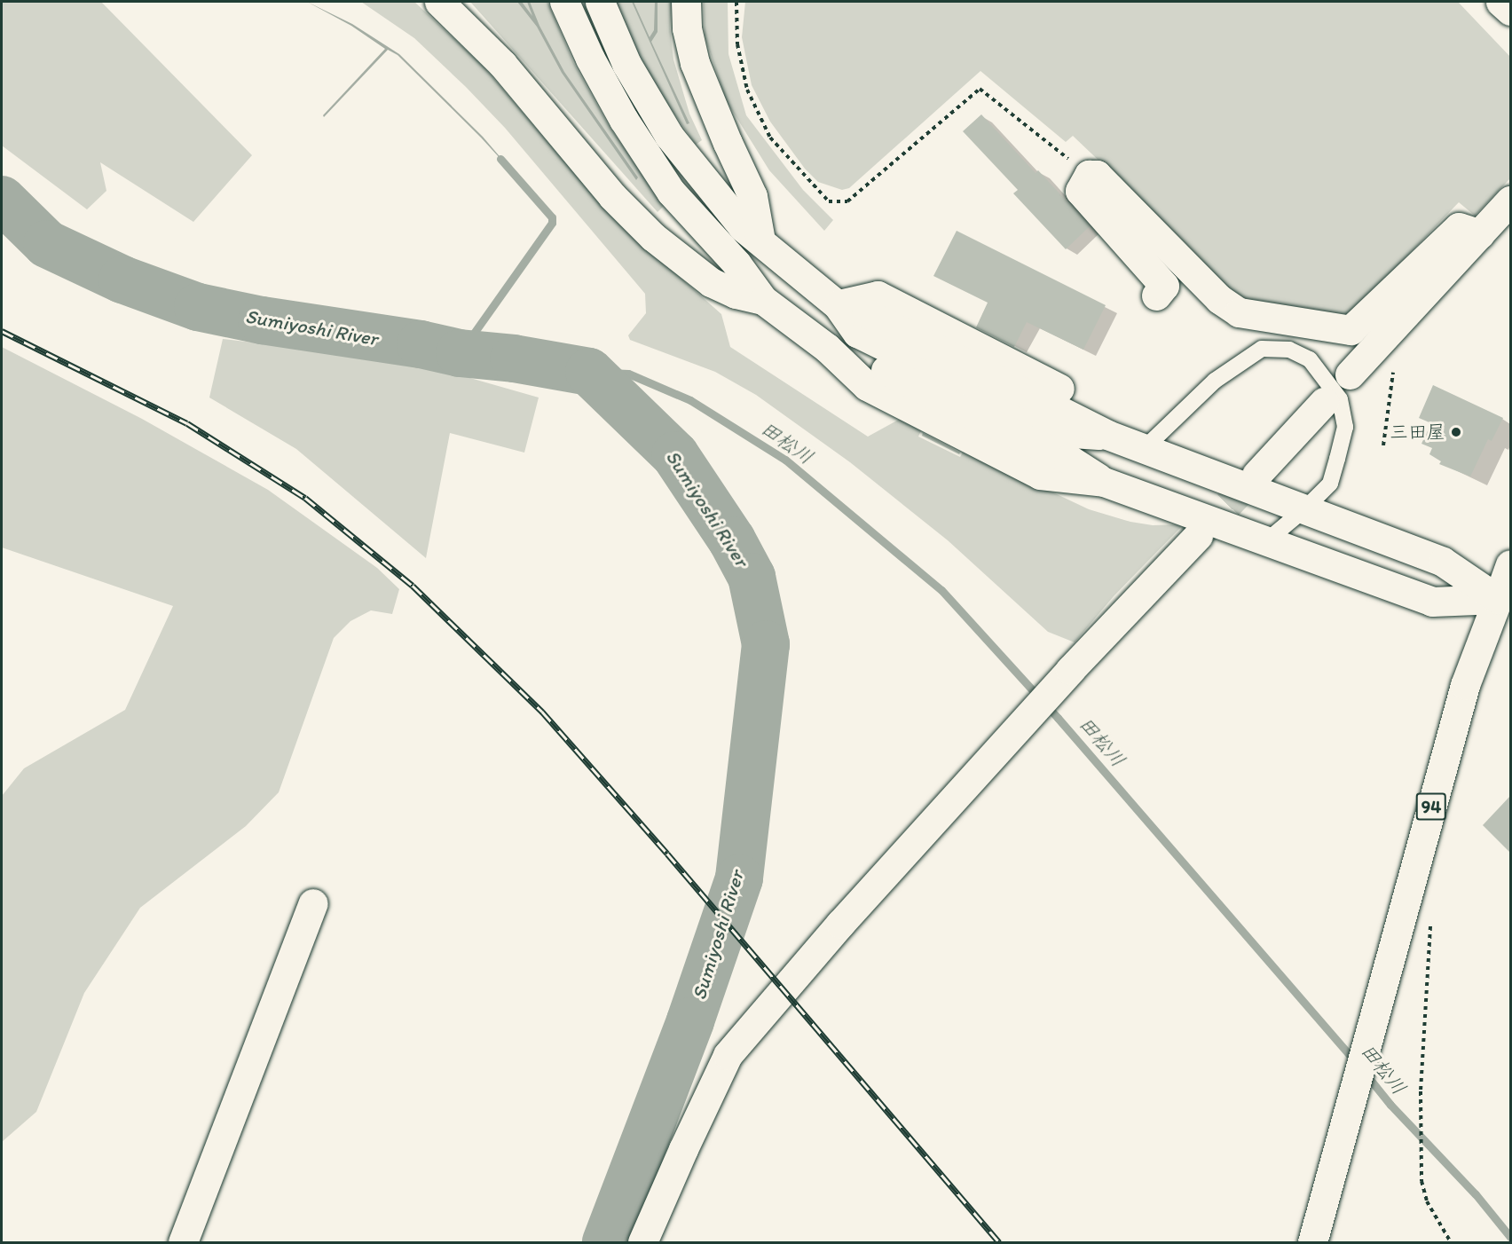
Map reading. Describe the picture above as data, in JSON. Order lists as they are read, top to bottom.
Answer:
{
  "streets": {
    "main road": ["94"]
  },
  "water": ["Sumiyoshi River", "田松川"],
  "places": ["三田屋"]
}
